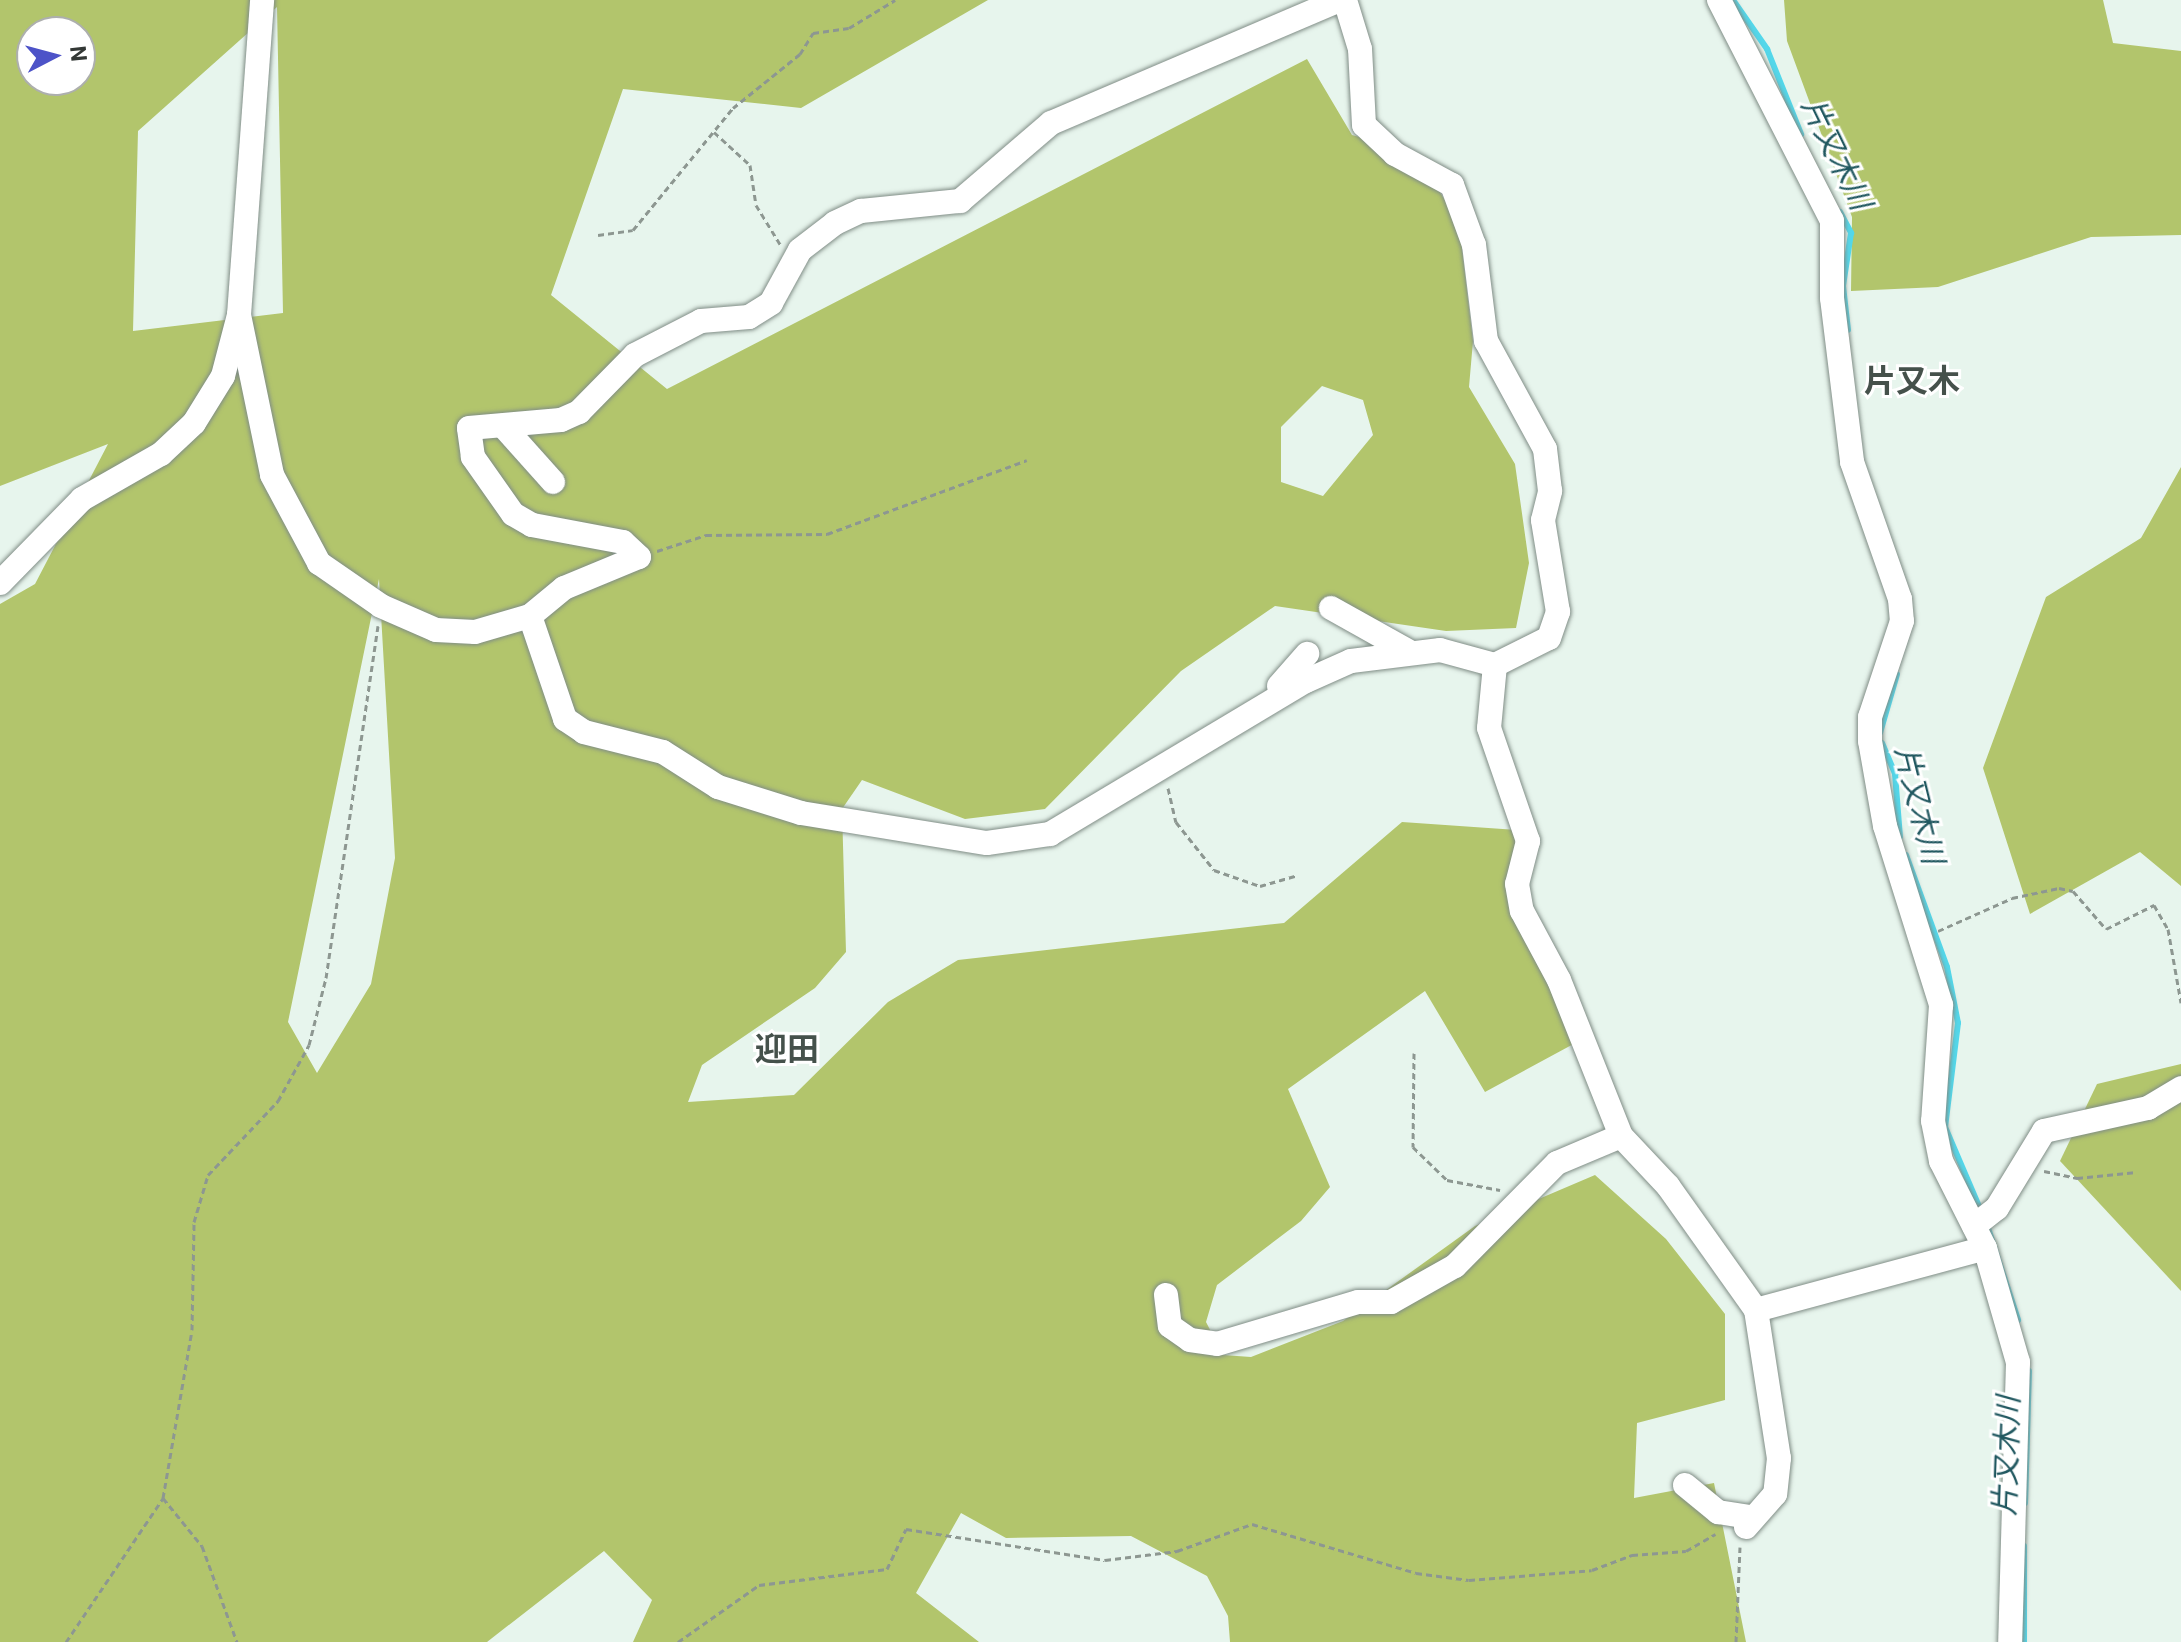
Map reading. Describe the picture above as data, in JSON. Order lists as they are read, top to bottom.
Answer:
{
  "districts": ["片又木", "迎田"],
  "water": ["片又木川"],
  "north": "right"
}
